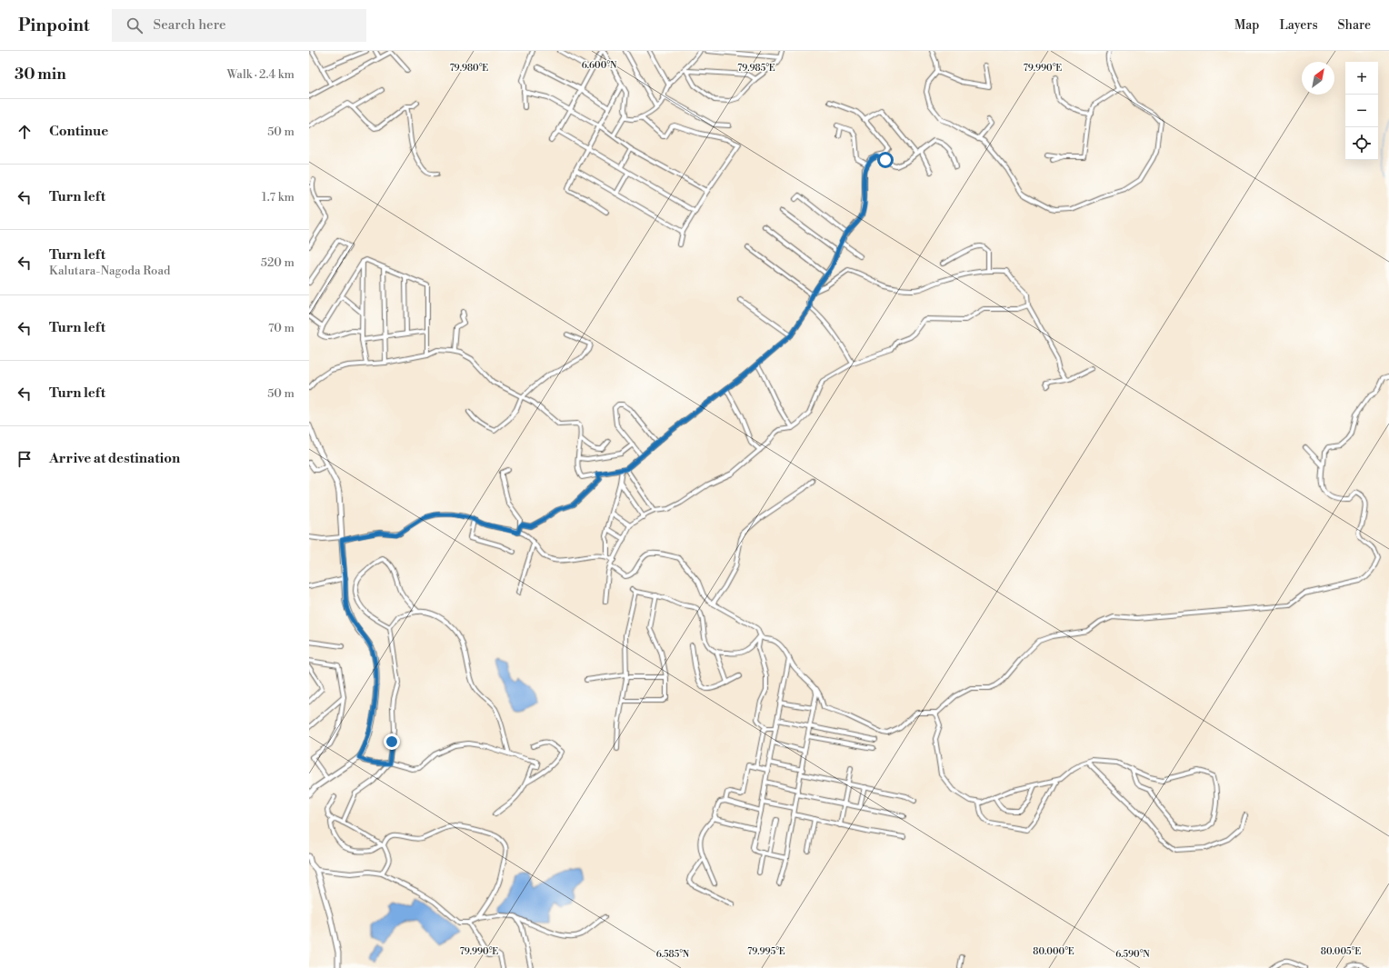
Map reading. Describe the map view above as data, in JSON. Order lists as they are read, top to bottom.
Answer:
{
  "north": "top right",
  "page": {
    "header": "Pinpoint",
    "search": "Search here",
    "nav": ["Map", "Layers", "Share"],
    "heading": ["30 min", "Walk · 2.4 km"],
    "map_buttons": ["+", "−"],
    "list": [
      ["Continue", "50 m"],
      ["Turn left", "1.7 km"],
      ["Turn left", "Kalutara-Nagoda Road", "520 m"],
      ["Turn left", "70 m"],
      ["Turn left", "50 m"],
      "Arrive at destination"
    ]
  },
  "coordinates": [
    "6.600°N",
    "79.980°E",
    "79.985°E",
    "79.990°E",
    "79.995°E",
    "80.000°E",
    "80.005°E",
    "6.585°N",
    "6.590°N"
  ]
}
